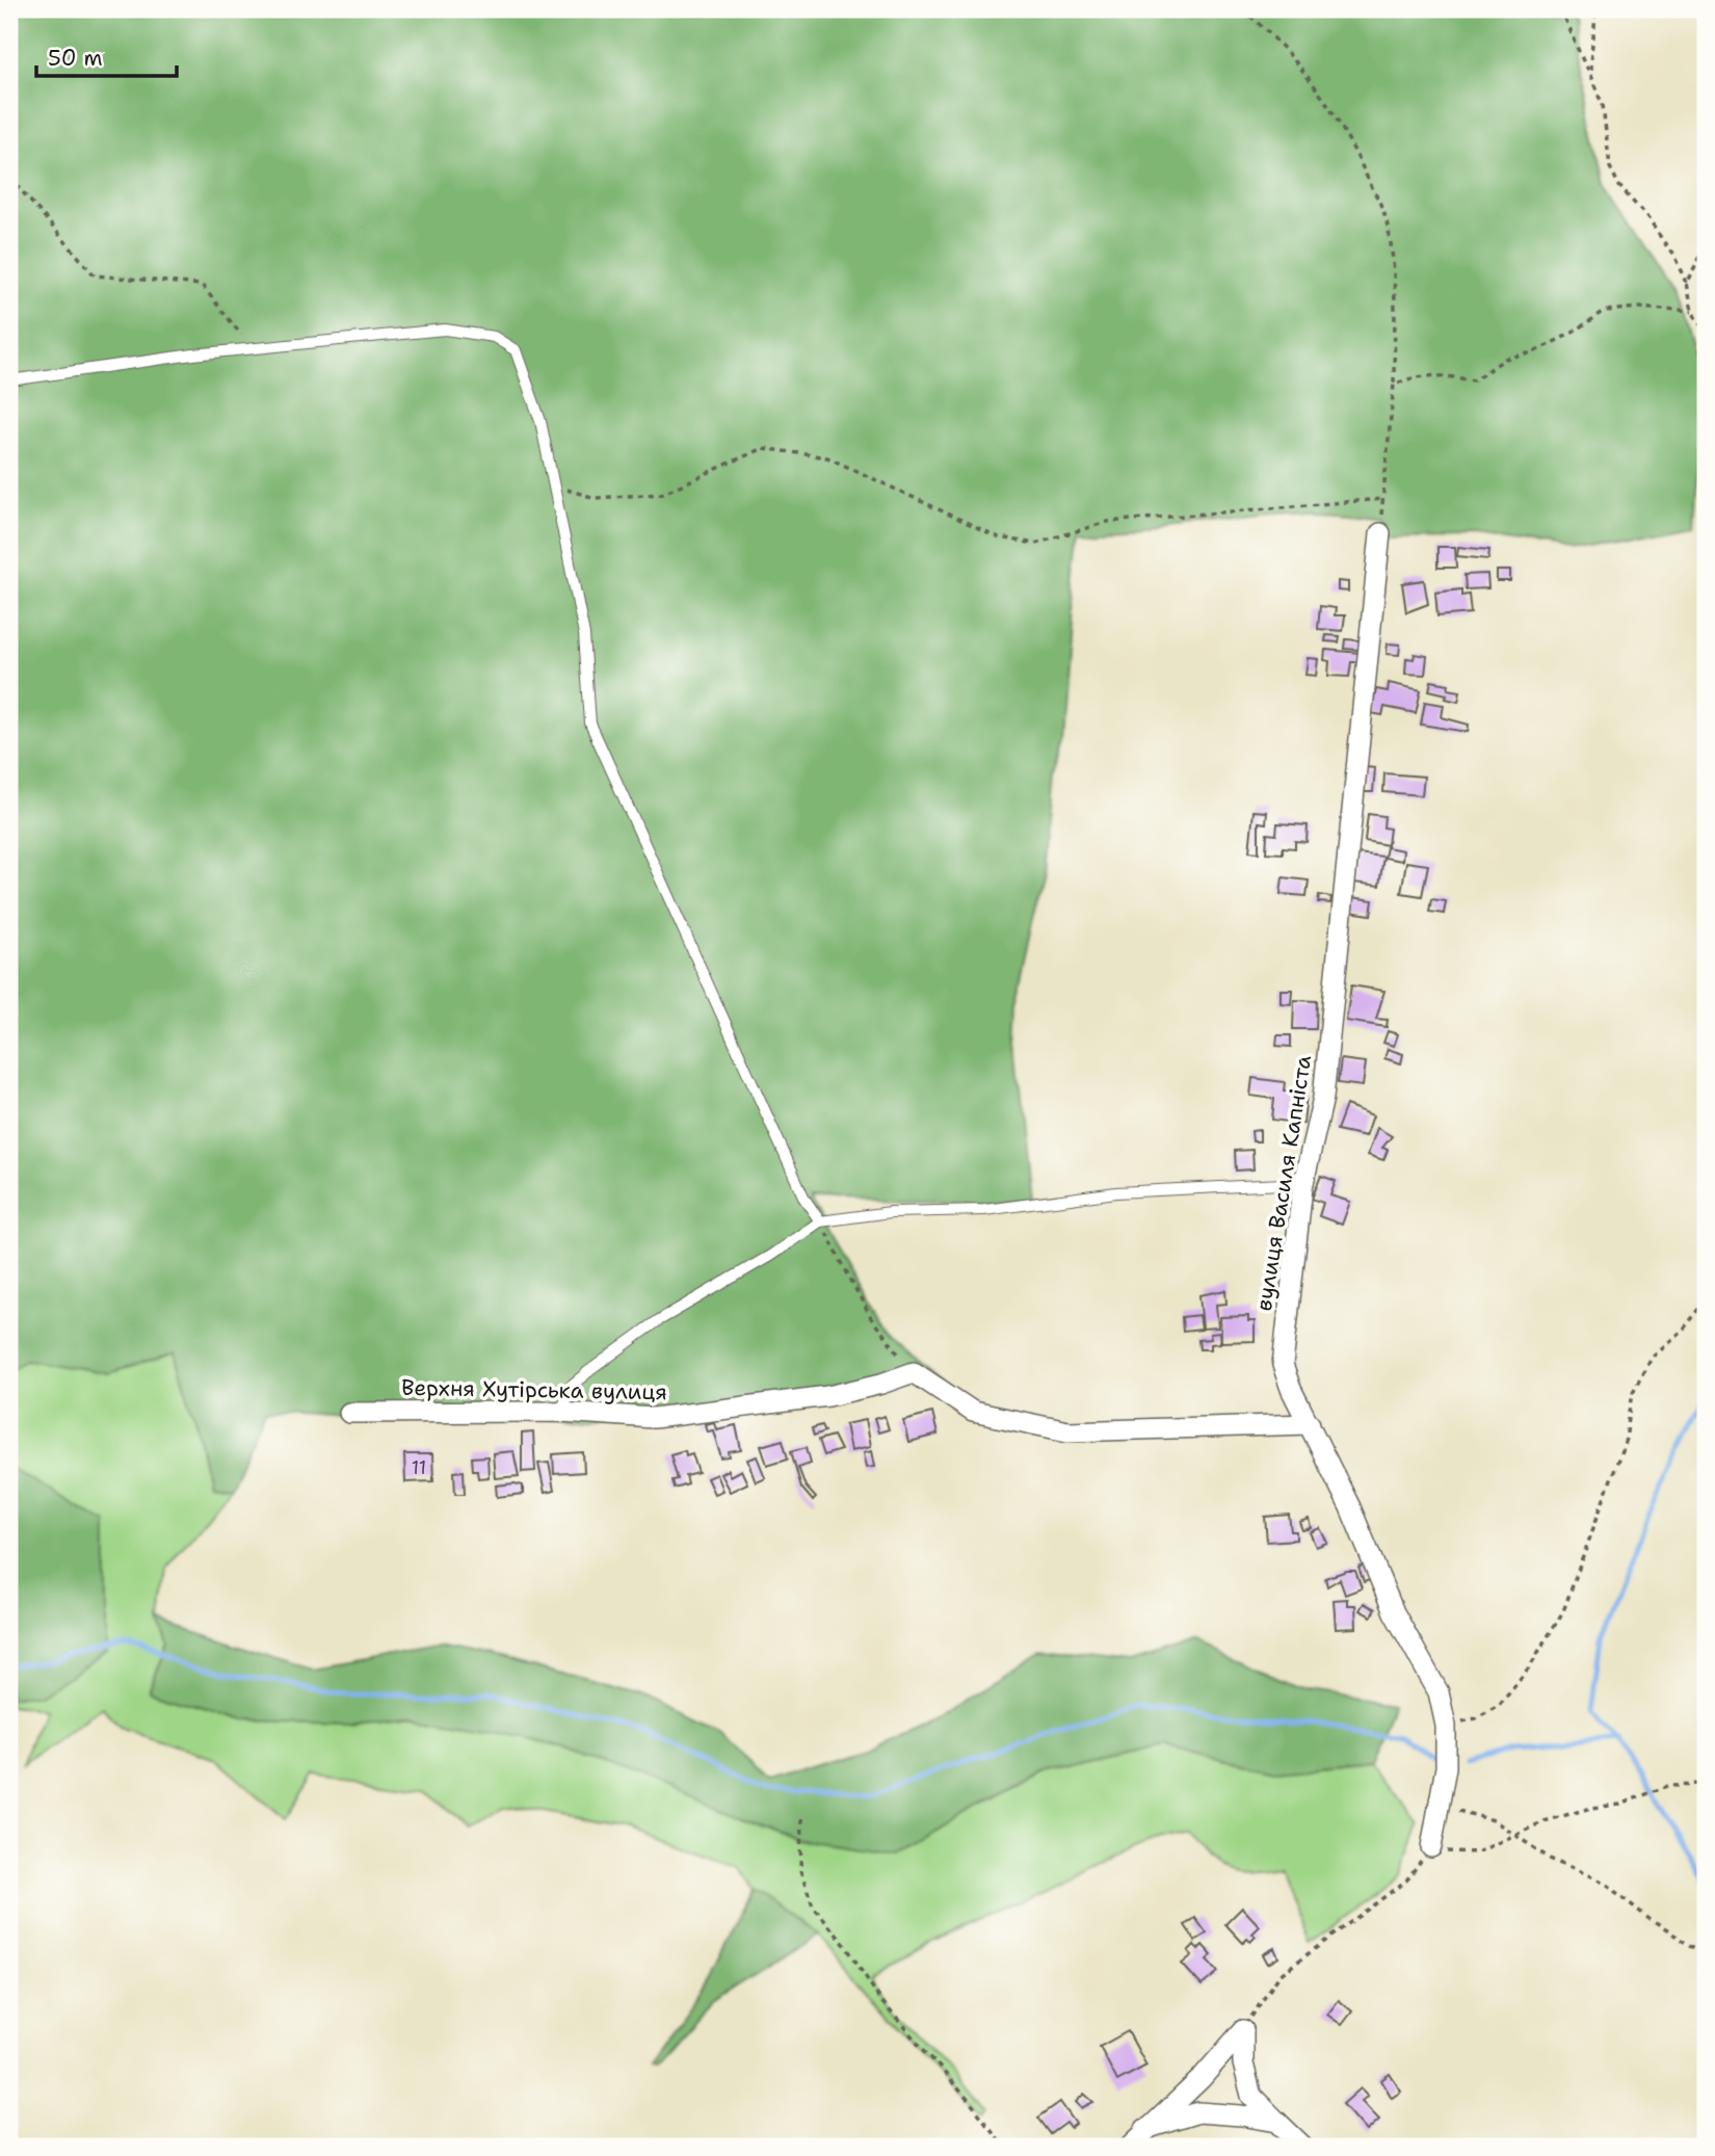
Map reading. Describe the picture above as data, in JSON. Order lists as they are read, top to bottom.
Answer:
{
  "streets": {
    "street": ["вулиця Василя Капніста", "Верхня Хутірська вулиця"]
  },
  "house_numbers": ["11"],
  "scale_bar": "50 m"
}
